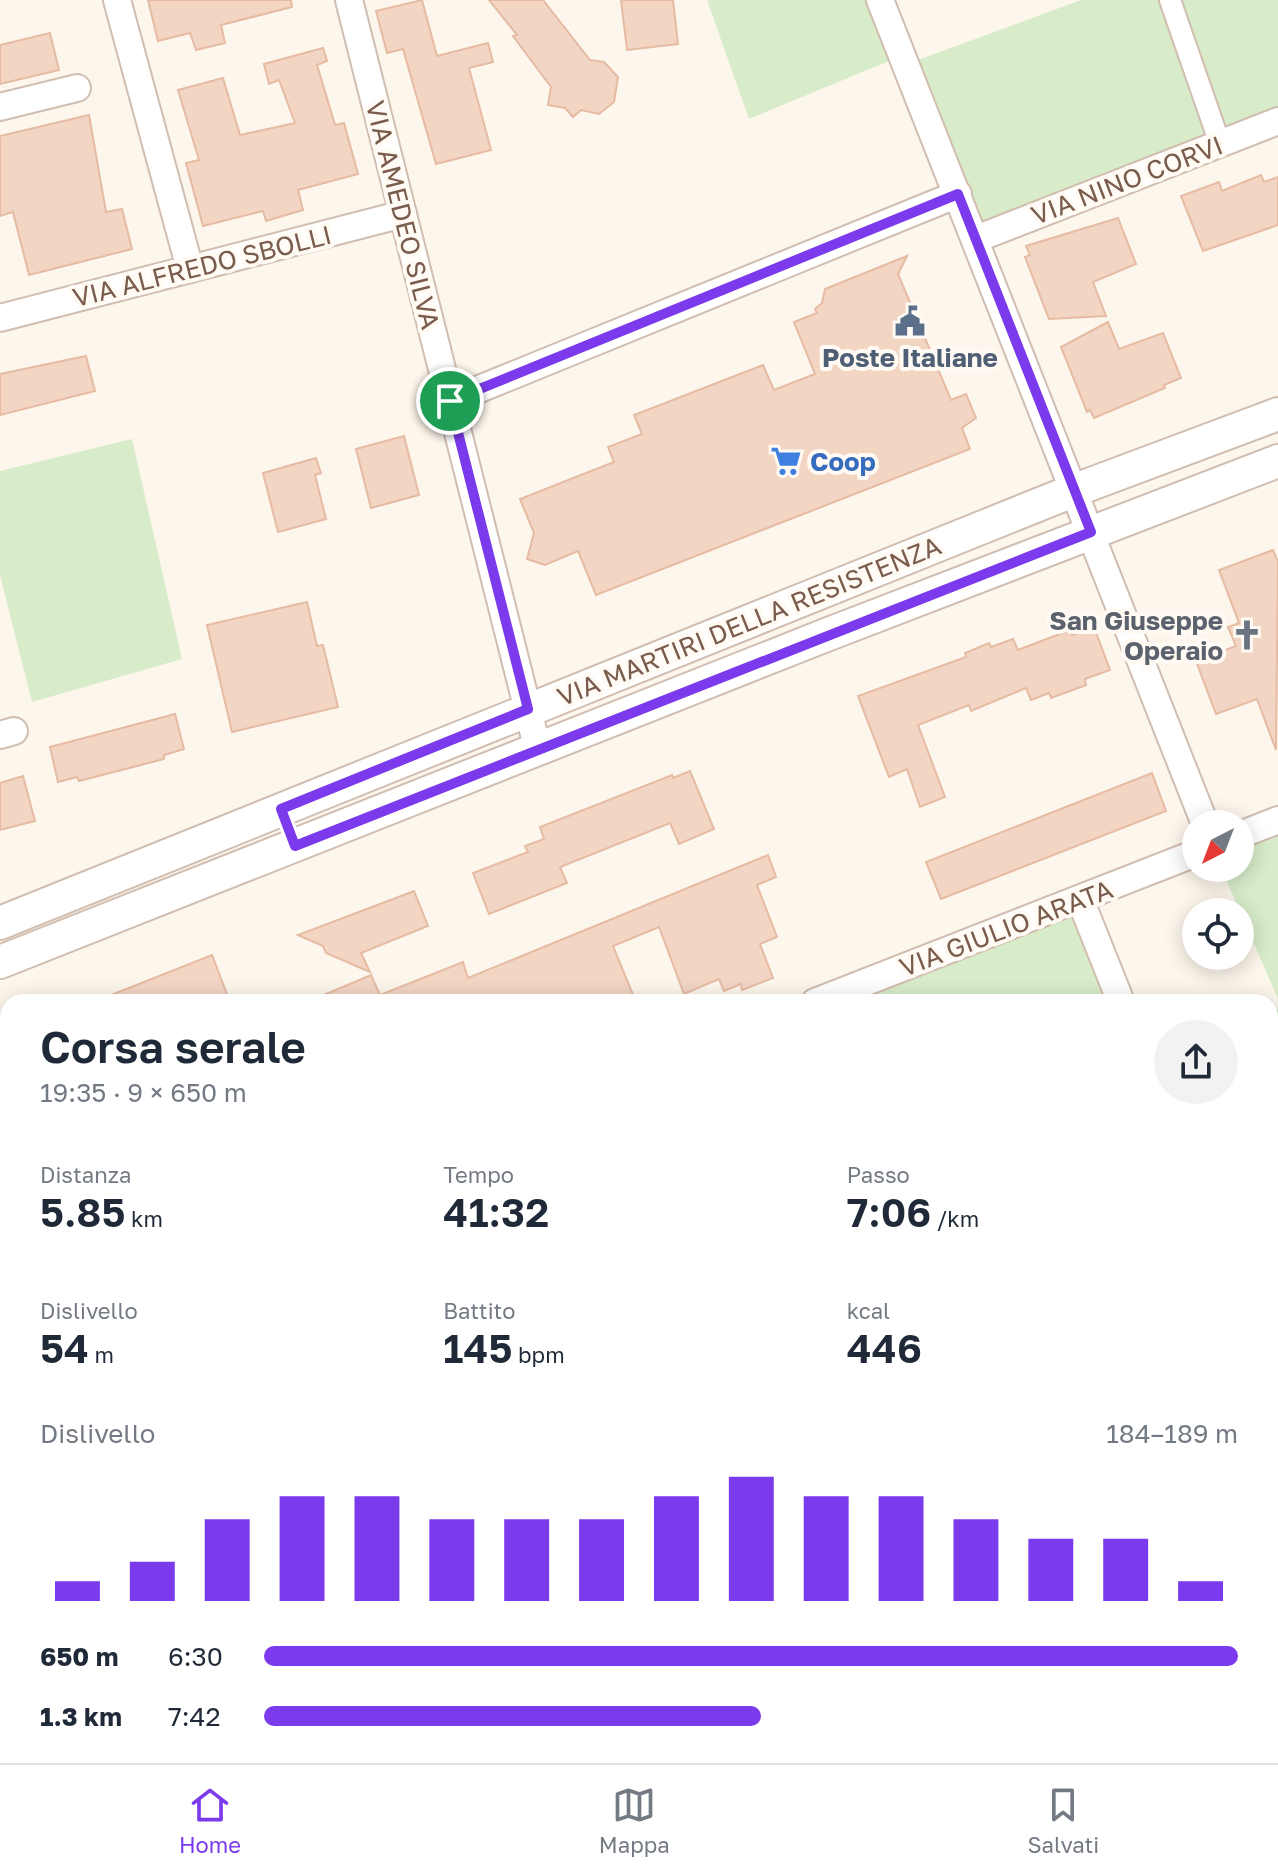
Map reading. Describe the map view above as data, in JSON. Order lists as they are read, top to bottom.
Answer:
{
  "streets": {
    "street": [
      "VIA NINO CORVI",
      "VIA AMEDEO SILVA",
      "VIA ALFREDO SBOLLI",
      "VIA MARTIRI DELLA RESISTENZA",
      "VIA GIULIO ARATA"
    ]
  },
  "crossings": [
    ["VIA AMEDEO SILVA", "VIA ALFREDO SBOLLI"],
    ["VIA AMEDEO SILVA", "VIA MARTIRI DELLA RESISTENZA"]
  ],
  "places": {
    "public building": ["Poste Italiane"],
    "supermarket": ["Coop"],
    "church": ["San Giuseppe Operaio"]
  },
  "north": "bottom left",
  "page": {
    "heading": ["Corsa serale", "19:35 · 9 × 650 m"],
    "stats": [
      ["Distanza", "5.85 km"],
      ["Tempo", "41:32"],
      ["Passo", "7:06 /km"],
      ["Dislivello", "54 m"],
      ["Battito", "145 bpm"],
      ["kcal", "446"]
    ],
    "chart": ["Dislivello", "184–189 m"],
    "list": [
      {
        "name": "650 m",
        "note": "6:30"
      },
      {
        "name": "1.3 km",
        "note": "7:42"
      }
    ],
    "tabs": ["Home", "Mappa", "Salvati"]
  }
}
